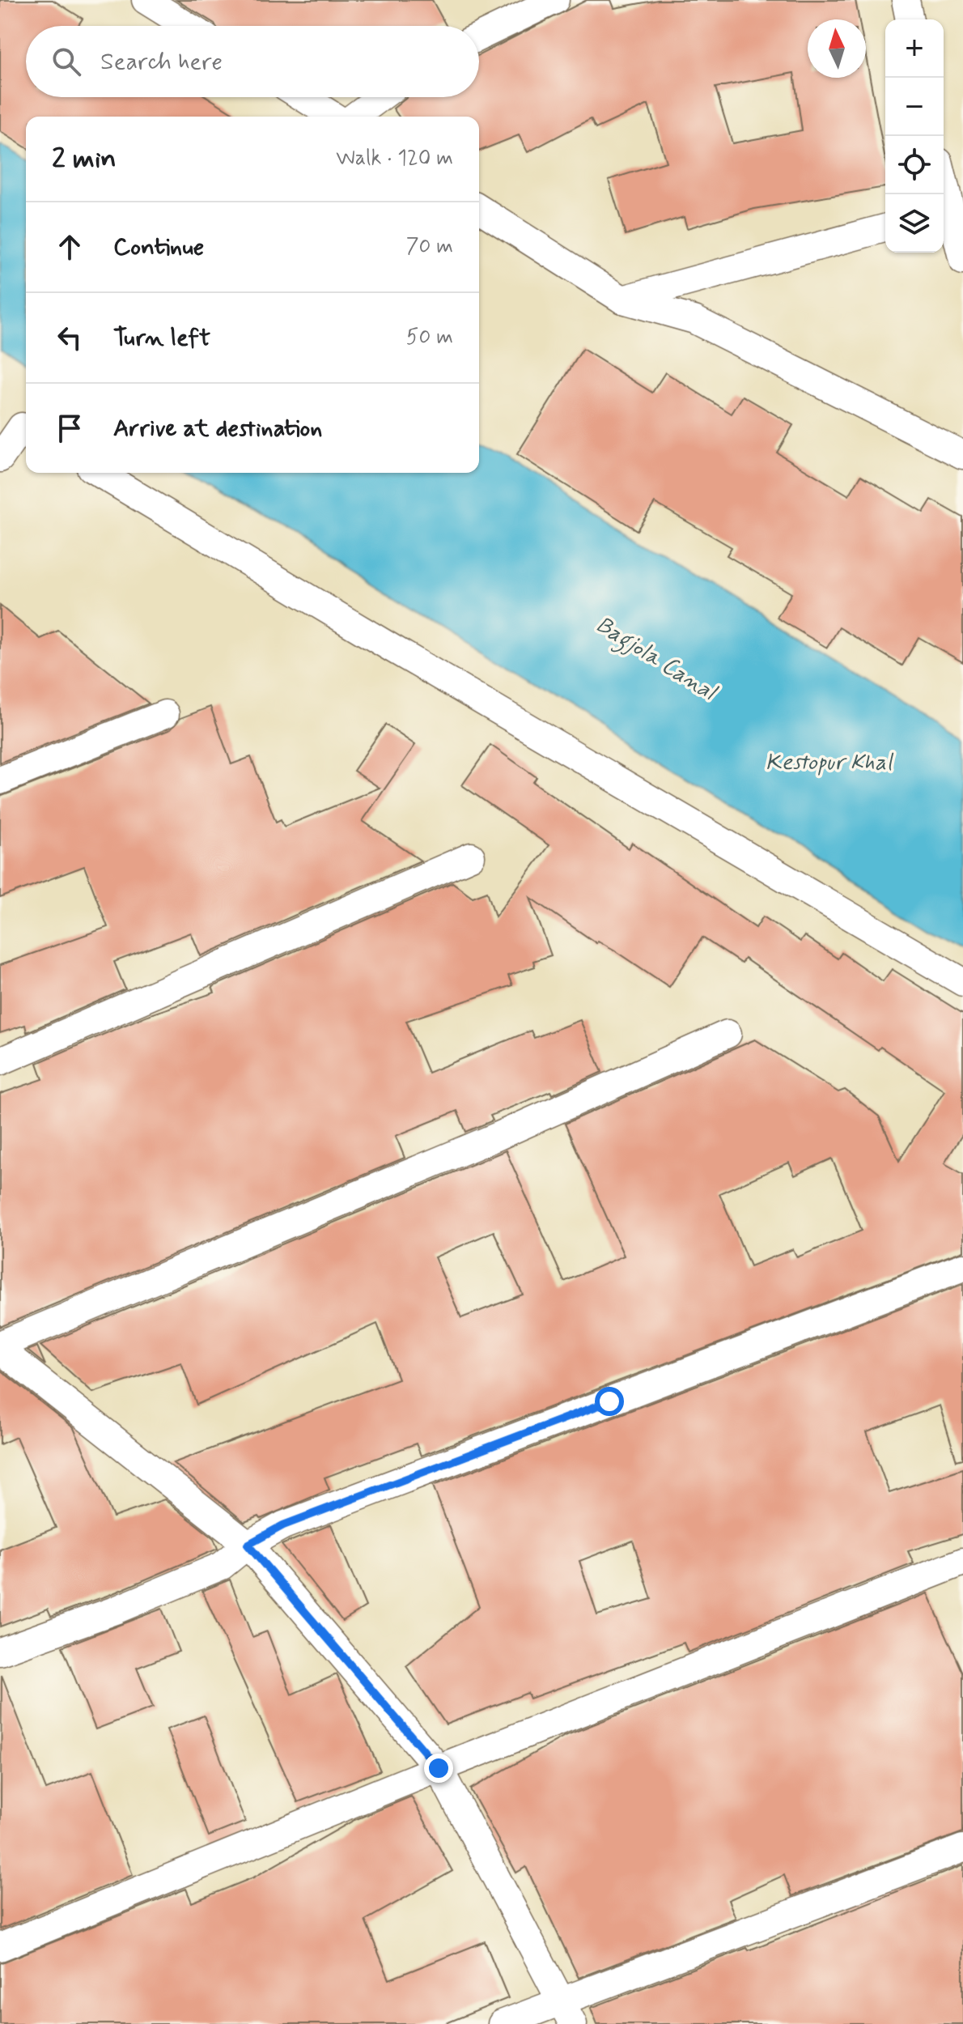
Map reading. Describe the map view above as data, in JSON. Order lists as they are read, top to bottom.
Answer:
{
  "water": ["Bagjola Canal", "Kestopur Khal"],
  "north": "top",
  "page": {
    "map_buttons": ["+", "−"],
    "search": "Search here",
    "heading": ["2 min", "Walk · 120 m"],
    "list": [
      ["Continue", "70 m"],
      ["Turn left", "50 m"],
      "Arrive at destination"
    ]
  }
}
